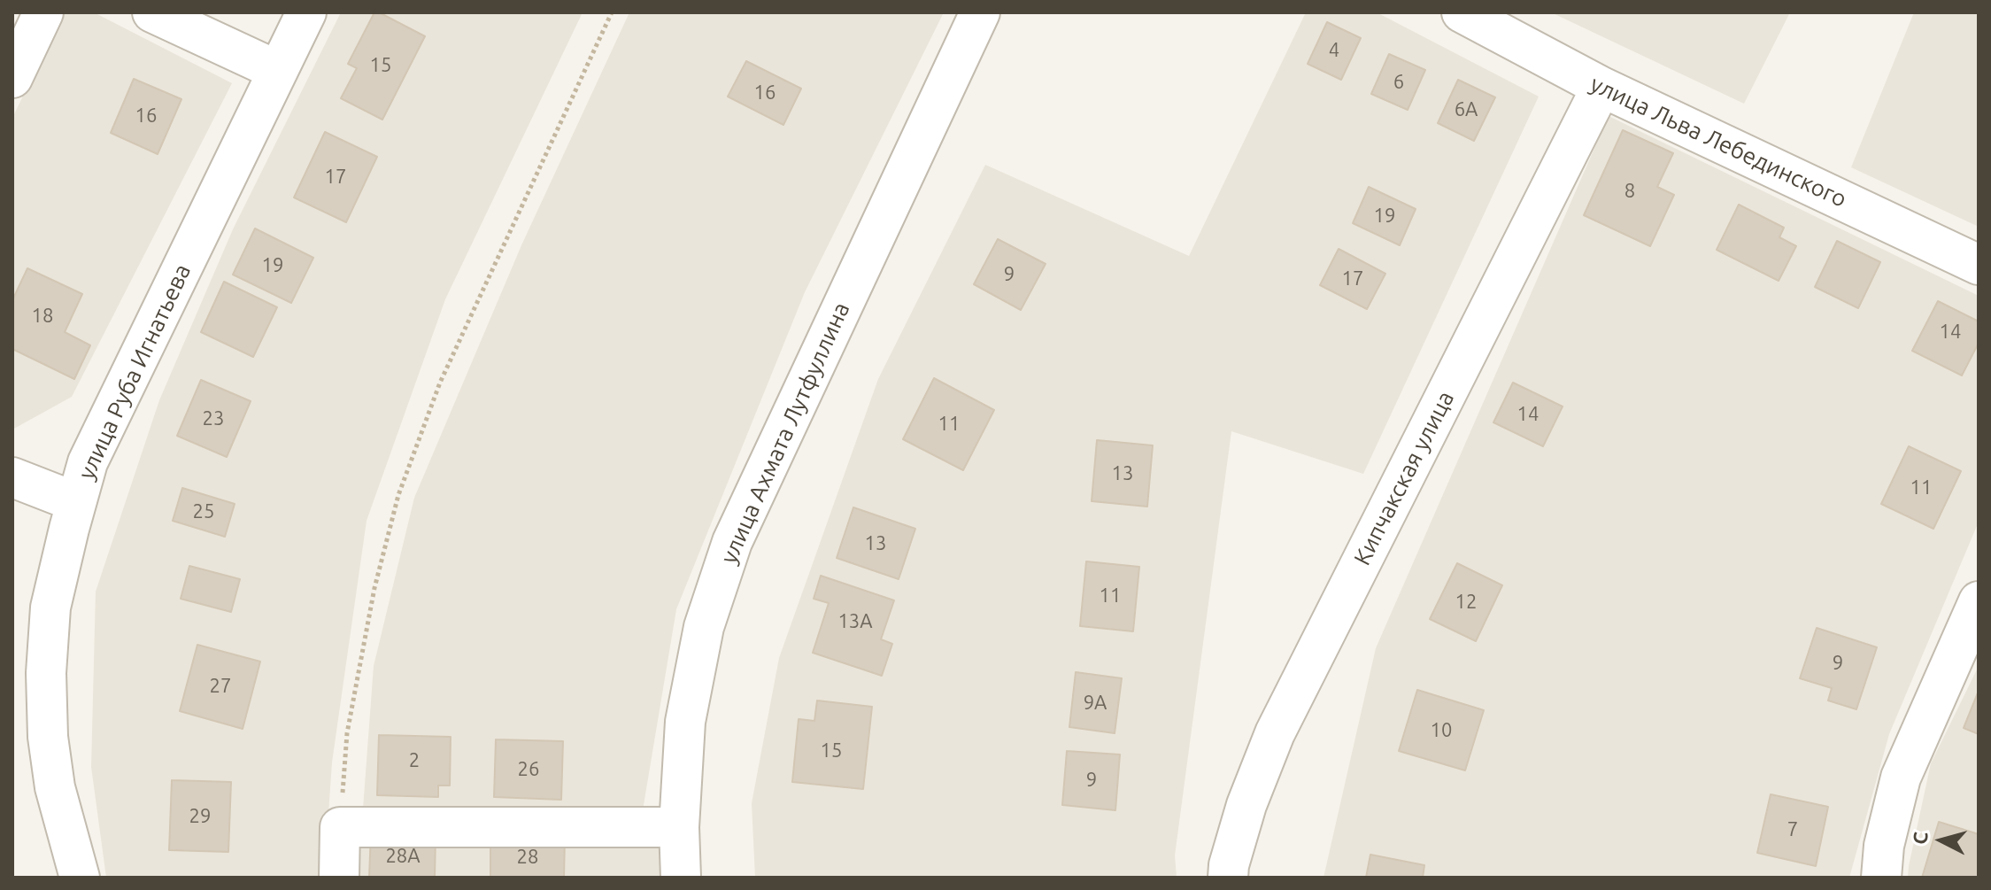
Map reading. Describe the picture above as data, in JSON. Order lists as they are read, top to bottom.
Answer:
{
  "streets": {
    "street": [
      "улица Льва Лебединского",
      "улица Руба Игнатьева",
      "улица Ахмата Лутфуллина",
      "Кипчакская улица"
    ]
  },
  "crossings": [
    ["улица Льва Лебединского", "Кипчакская улица"]
  ],
  "house_numbers": [
    "4",
    "15",
    "6",
    "16",
    "6А",
    "16",
    "17",
    "8",
    "19",
    "19",
    "9",
    "17",
    "18",
    "14",
    "14",
    "23",
    "11",
    "13",
    "11",
    "25",
    "13",
    "11",
    "12",
    "13А",
    "9",
    "27",
    "9А",
    "10",
    "15",
    "2",
    "26",
    "9",
    "29",
    "7",
    "28А",
    "28"
  ],
  "north": "left"
}
